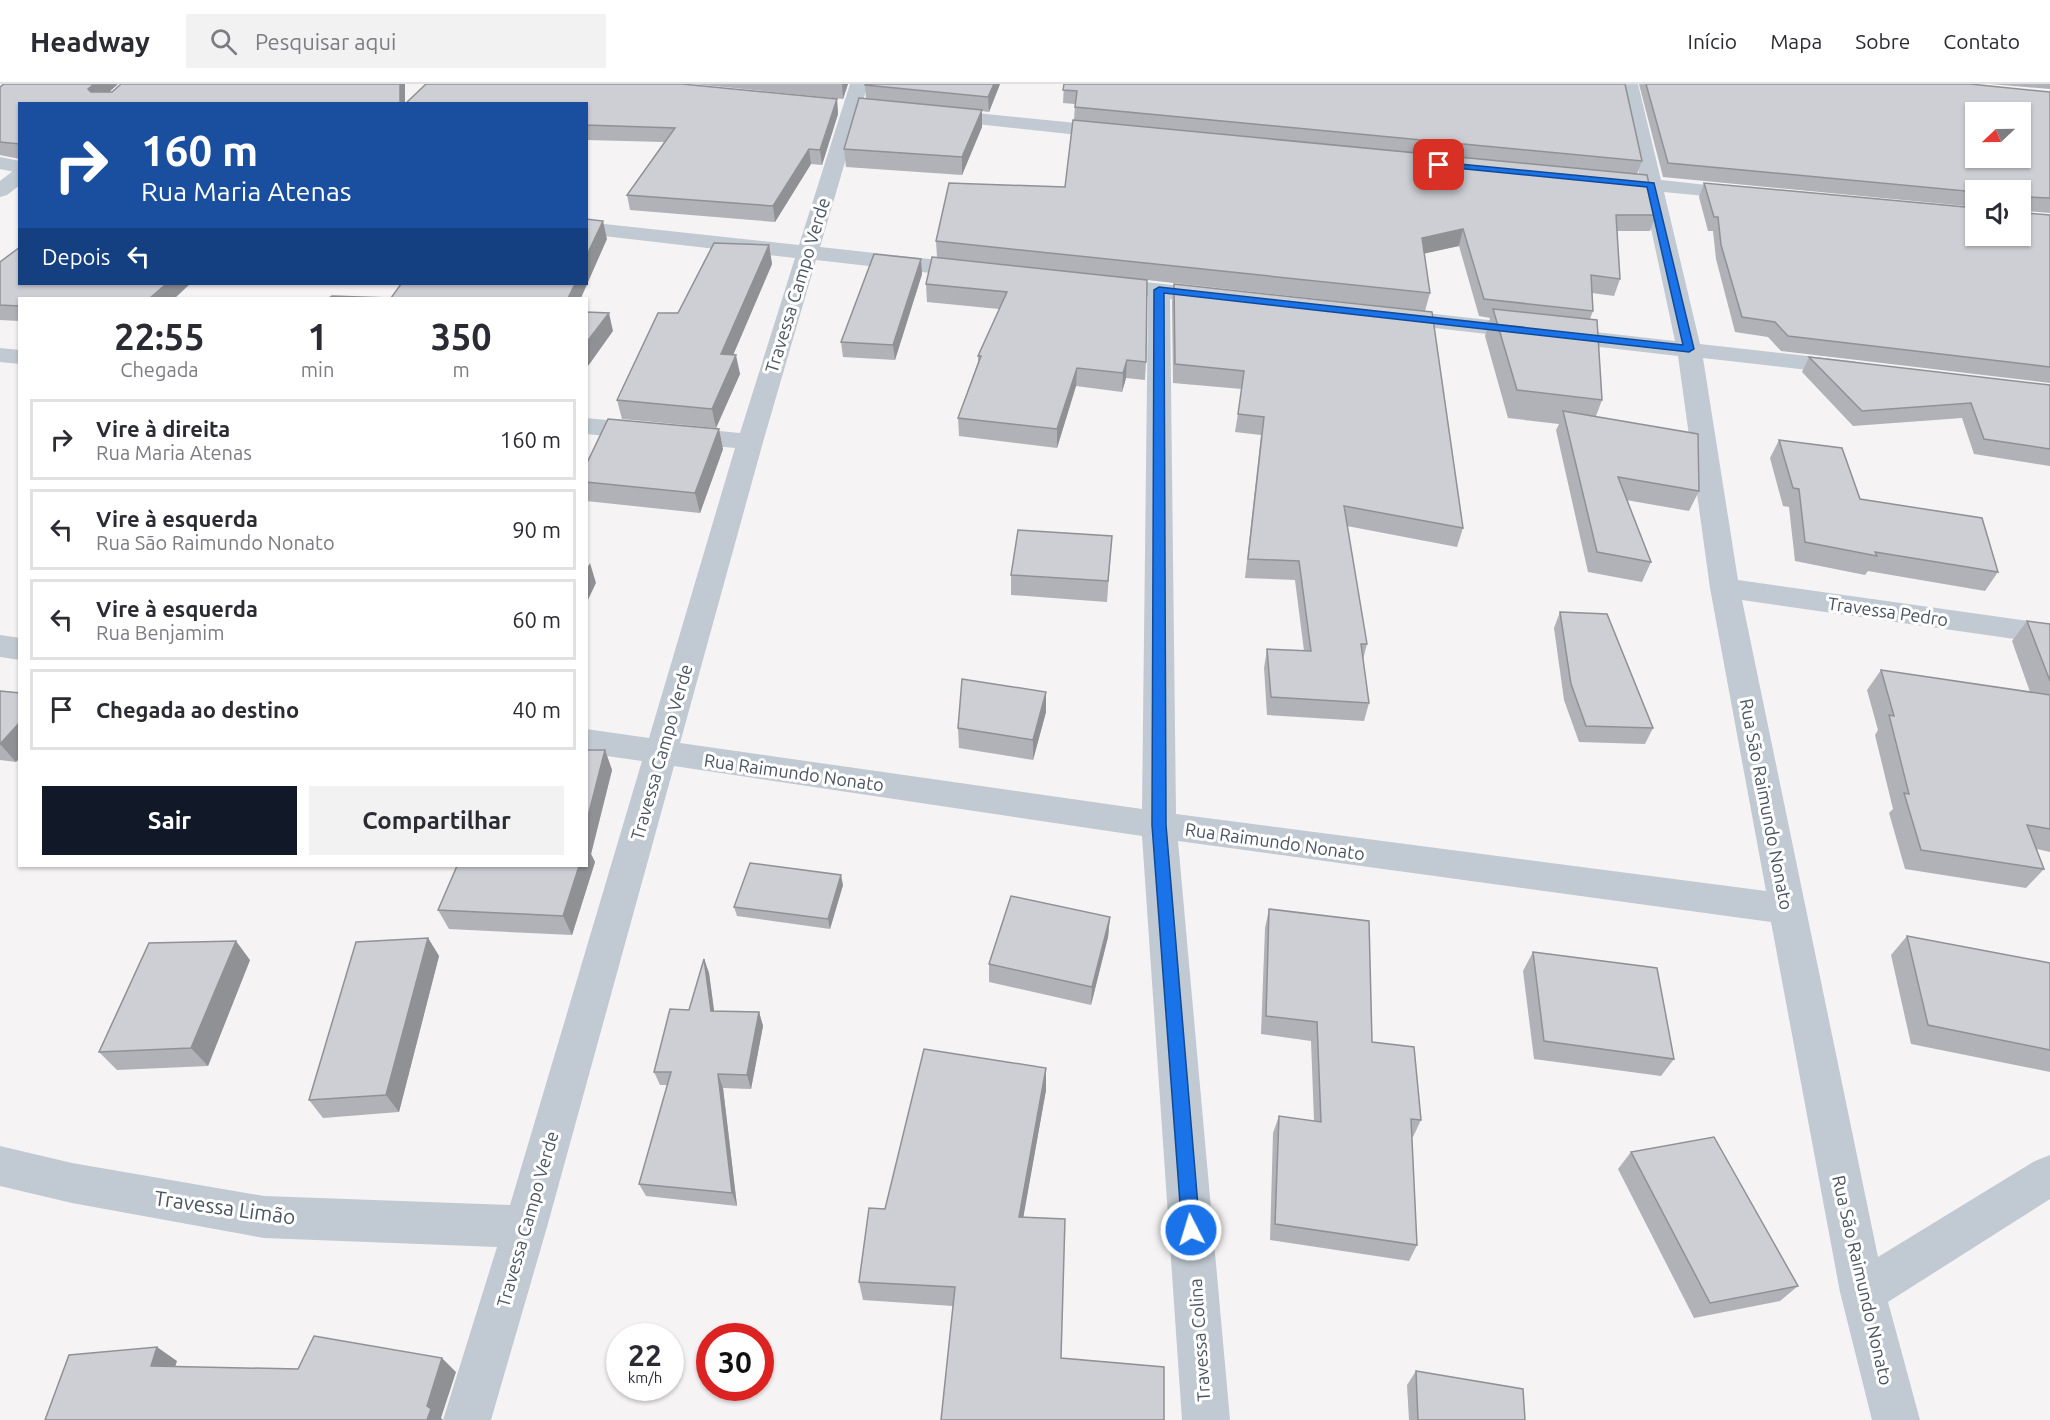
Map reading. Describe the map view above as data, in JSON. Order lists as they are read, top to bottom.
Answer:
{
  "streets": {
    "street": [
      "Travessa Campo Verde",
      "Travessa Pedro",
      "Rua Raimundo Nonato",
      "Rua São Raimundo Nonato",
      "Travessa Limão",
      "Travessa Colina"
    ]
  },
  "crossings": [
    ["Travessa Campo Verde", "Rua Raimundo Nonato"],
    ["Travessa Campo Verde", "Travessa Limão"],
    ["Travessa Pedro", "Rua São Raimundo Nonato"],
    ["Rua Raimundo Nonato", "Rua São Raimundo Nonato"],
    ["Rua Raimundo Nonato", "Travessa Colina"]
  ],
  "north": "left",
  "page": {
    "header": "Headway",
    "search": "Pesquisar aqui",
    "nav": [
      "Início",
      "Mapa",
      "Sobre",
      "Contato"
    ],
    "turn": ["160 m", "Rua Maria Atenas"],
    "then": "Depois",
    "eta": [
      "22:55",
      "Chegada",
      "1",
      "min",
      "350",
      "m"
    ],
    "list": [
      {
        "name": "Vire à direita",
        "note": "Rua Maria Atenas",
        "value": "160 m"
      },
      {
        "name": "Vire à esquerda",
        "note": "Rua São Raimundo Nonato",
        "value": "90 m"
      },
      {
        "name": "Vire à esquerda",
        "note": "Rua Benjamim",
        "value": "60 m"
      },
      {
        "name": "Chegada ao destino",
        "value": "40 m"
      }
    ],
    "buttons": ["Sair", "Compartilhar"],
    "speed": "22 km/h",
    "limit": "30"
  }
}
